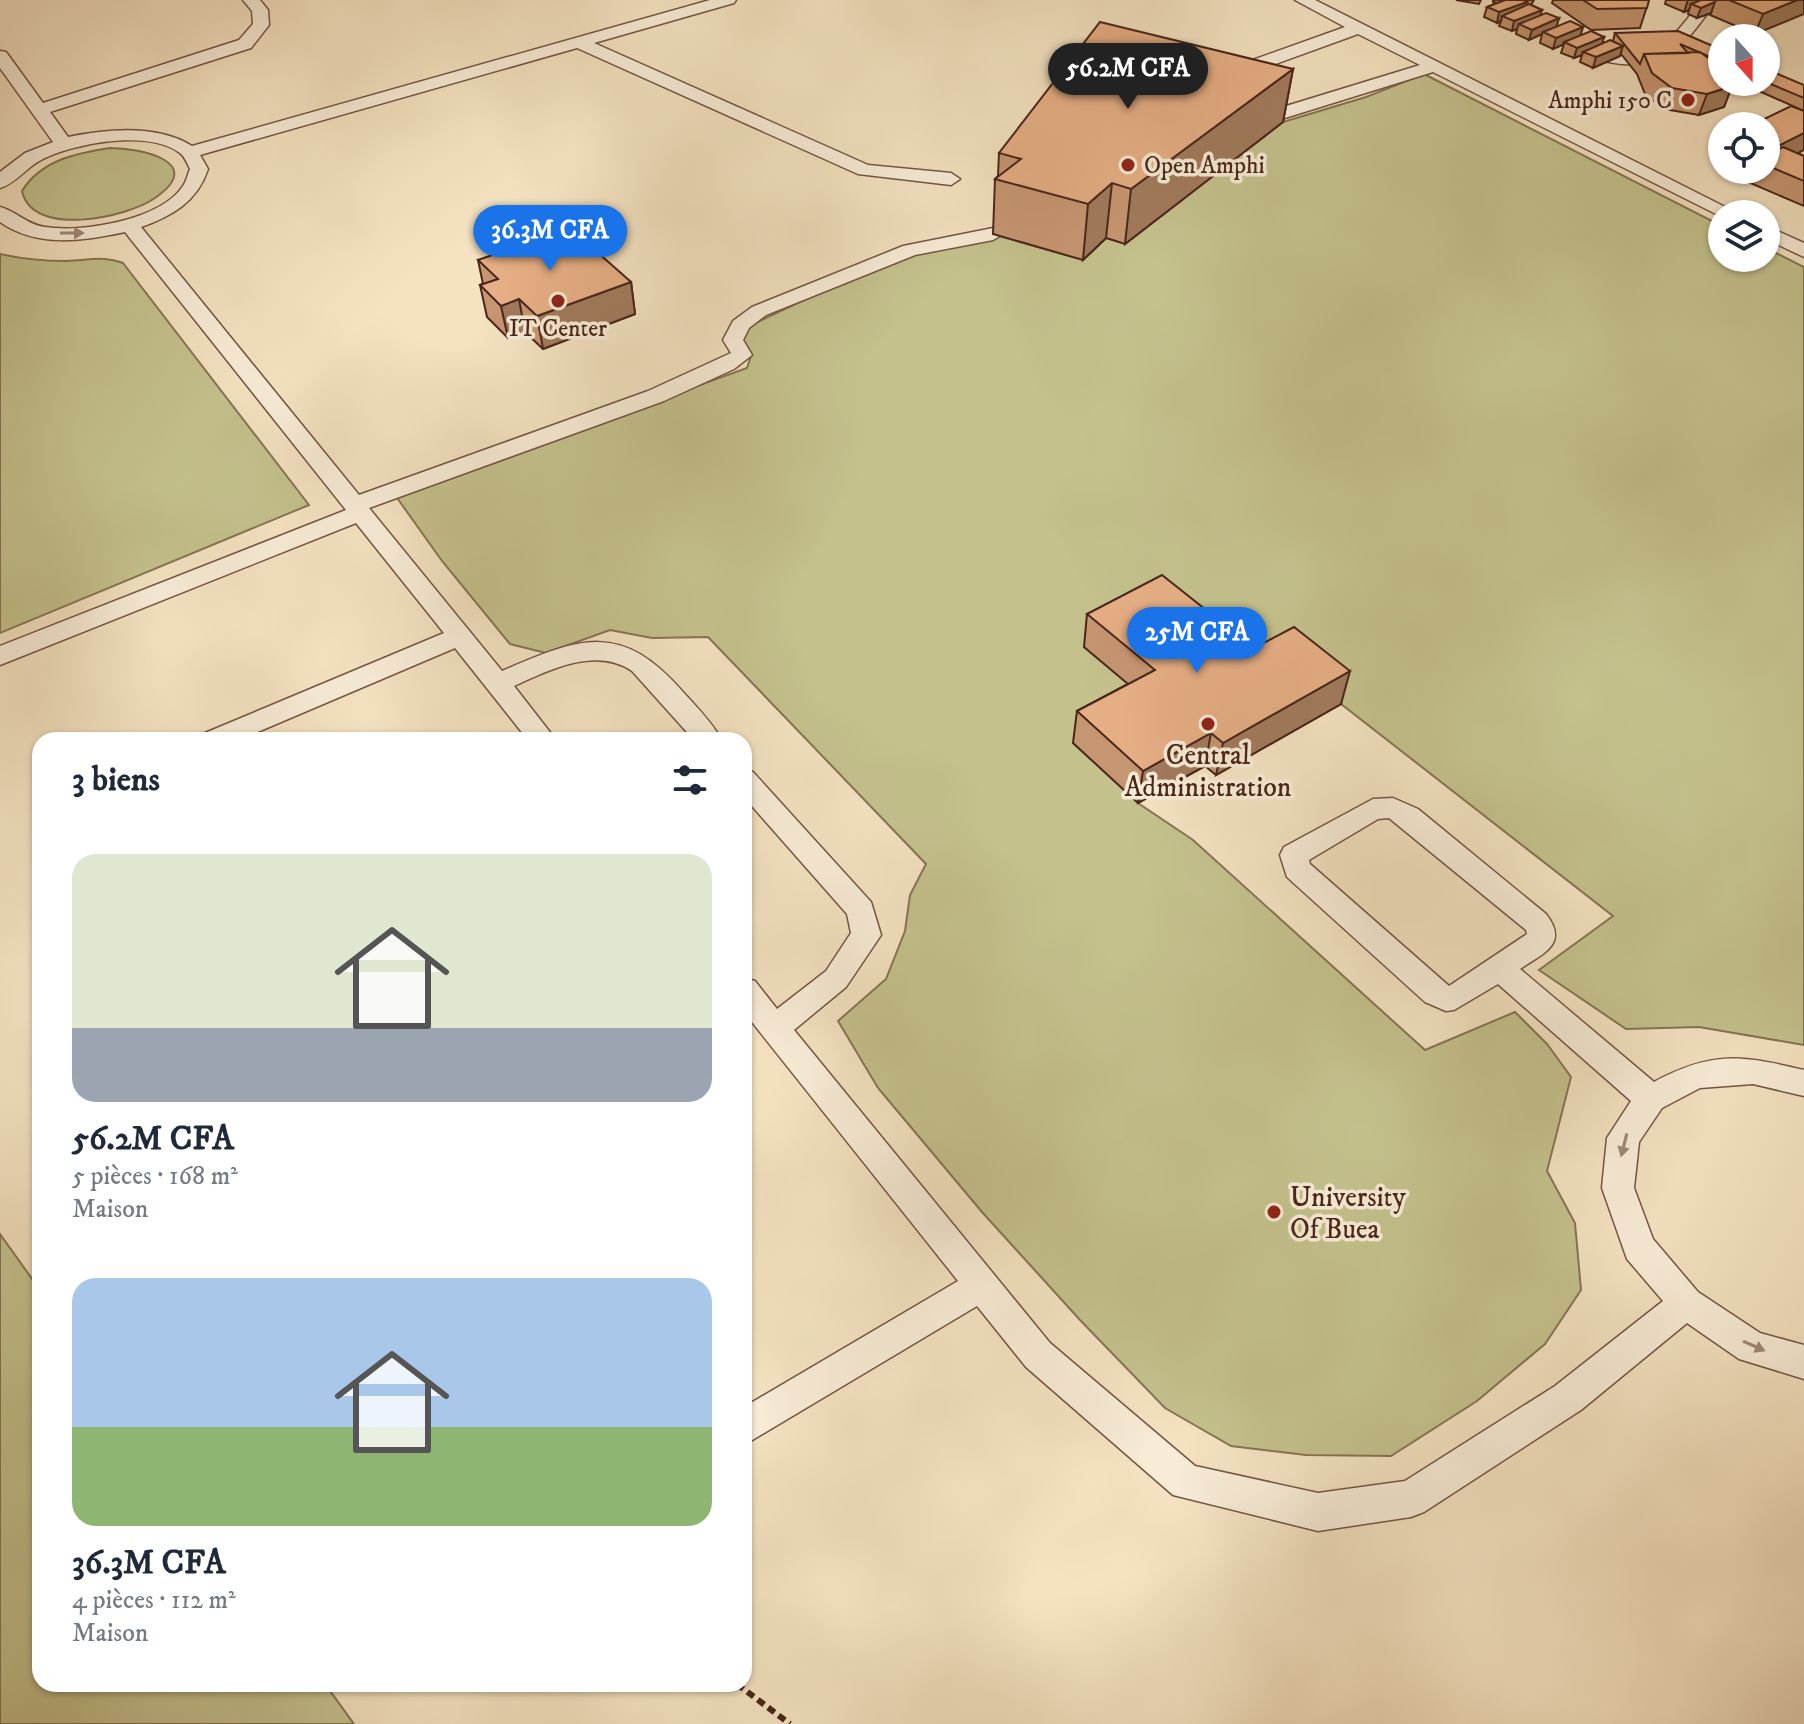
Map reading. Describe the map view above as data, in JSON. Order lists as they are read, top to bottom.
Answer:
{
  "places": [
    "Amphi 150 C",
    "Open Amphi",
    "IT Center",
    "Central Administration",
    "University Of Buea"
  ],
  "north": "bottom",
  "page": {
    "price": ["56.2M CFA", "36.3M CFA", "25M CFA"],
    "heading": "3 biens",
    "list": [
      {
        "name": "56.2M CFA",
        "note": "5 pièces · 168 m² · Maison"
      },
      {
        "name": "36.3M CFA",
        "note": "4 pièces · 112 m² · Maison"
      }
    ]
  }
}
